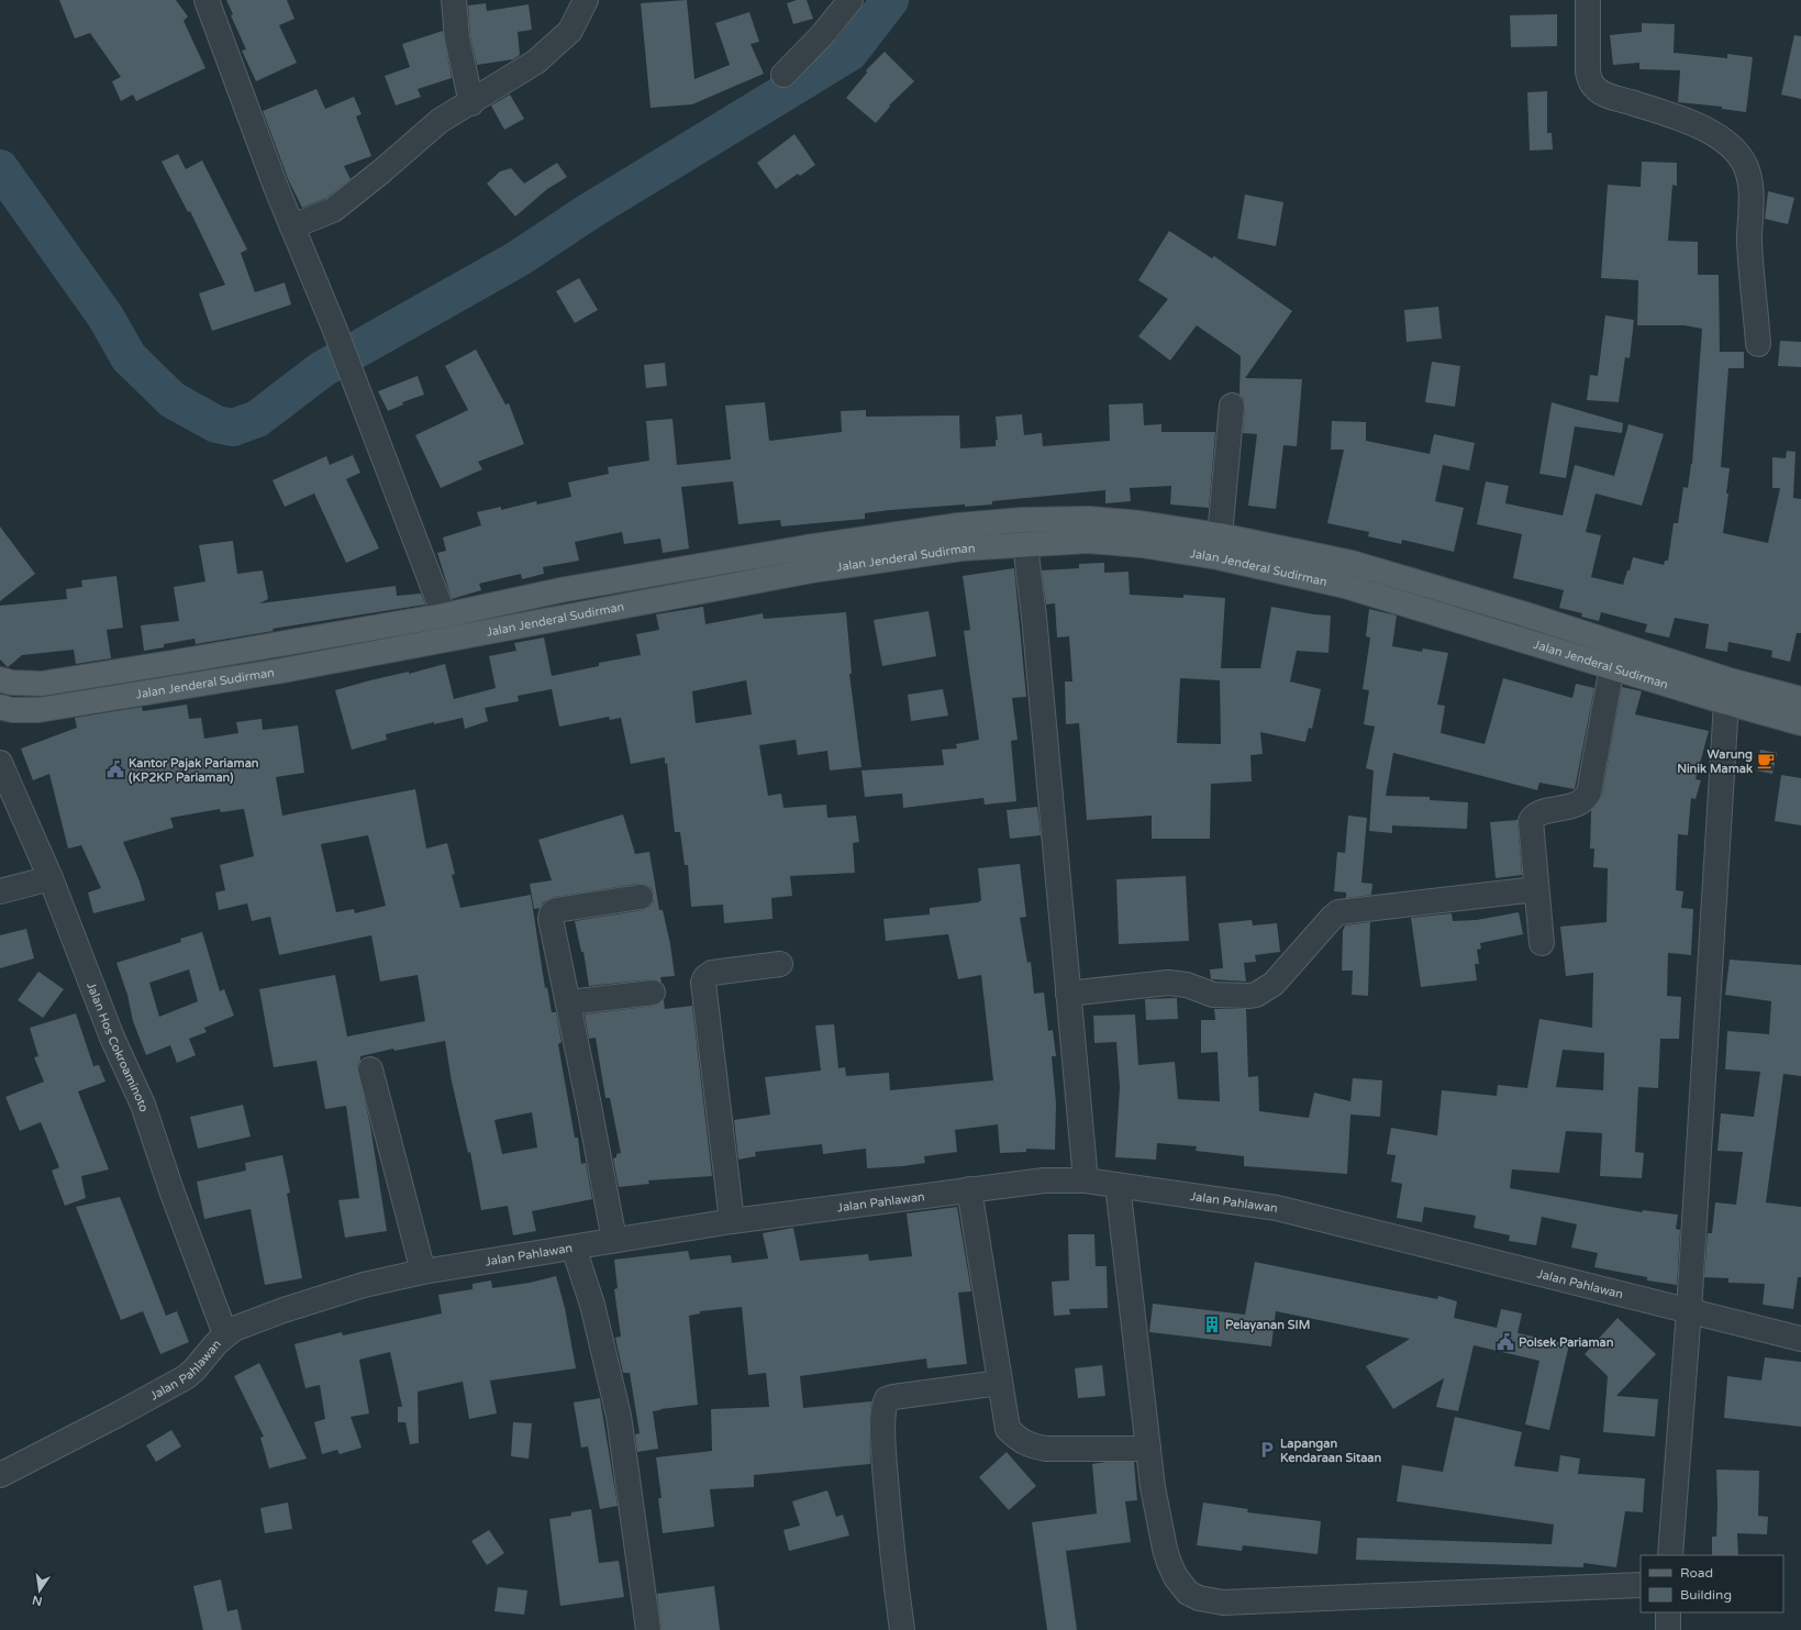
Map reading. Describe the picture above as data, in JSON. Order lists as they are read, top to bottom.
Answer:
{
  "streets": {
    "main road": ["Jalan Jenderal Sudirman"],
    "street": ["Jalan Hos Cokroaminoto", "Jalan Pahlawan"]
  },
  "crossings": [
    ["Jalan Hos Cokroaminoto", "Jalan Pahlawan"]
  ],
  "places": {
    "cafe": ["Warung Ninik Mamak"],
    "public building": ["Kantor Pajak Pariaman (KP2KP Pariaman)", "Polsek Pariaman"],
    "building": ["Pelayanan SIM"],
    "parking": ["Lapangan Kendaraan Sitaan"]
  },
  "legend": ["Road", "Building"],
  "north": "bottom"
}
